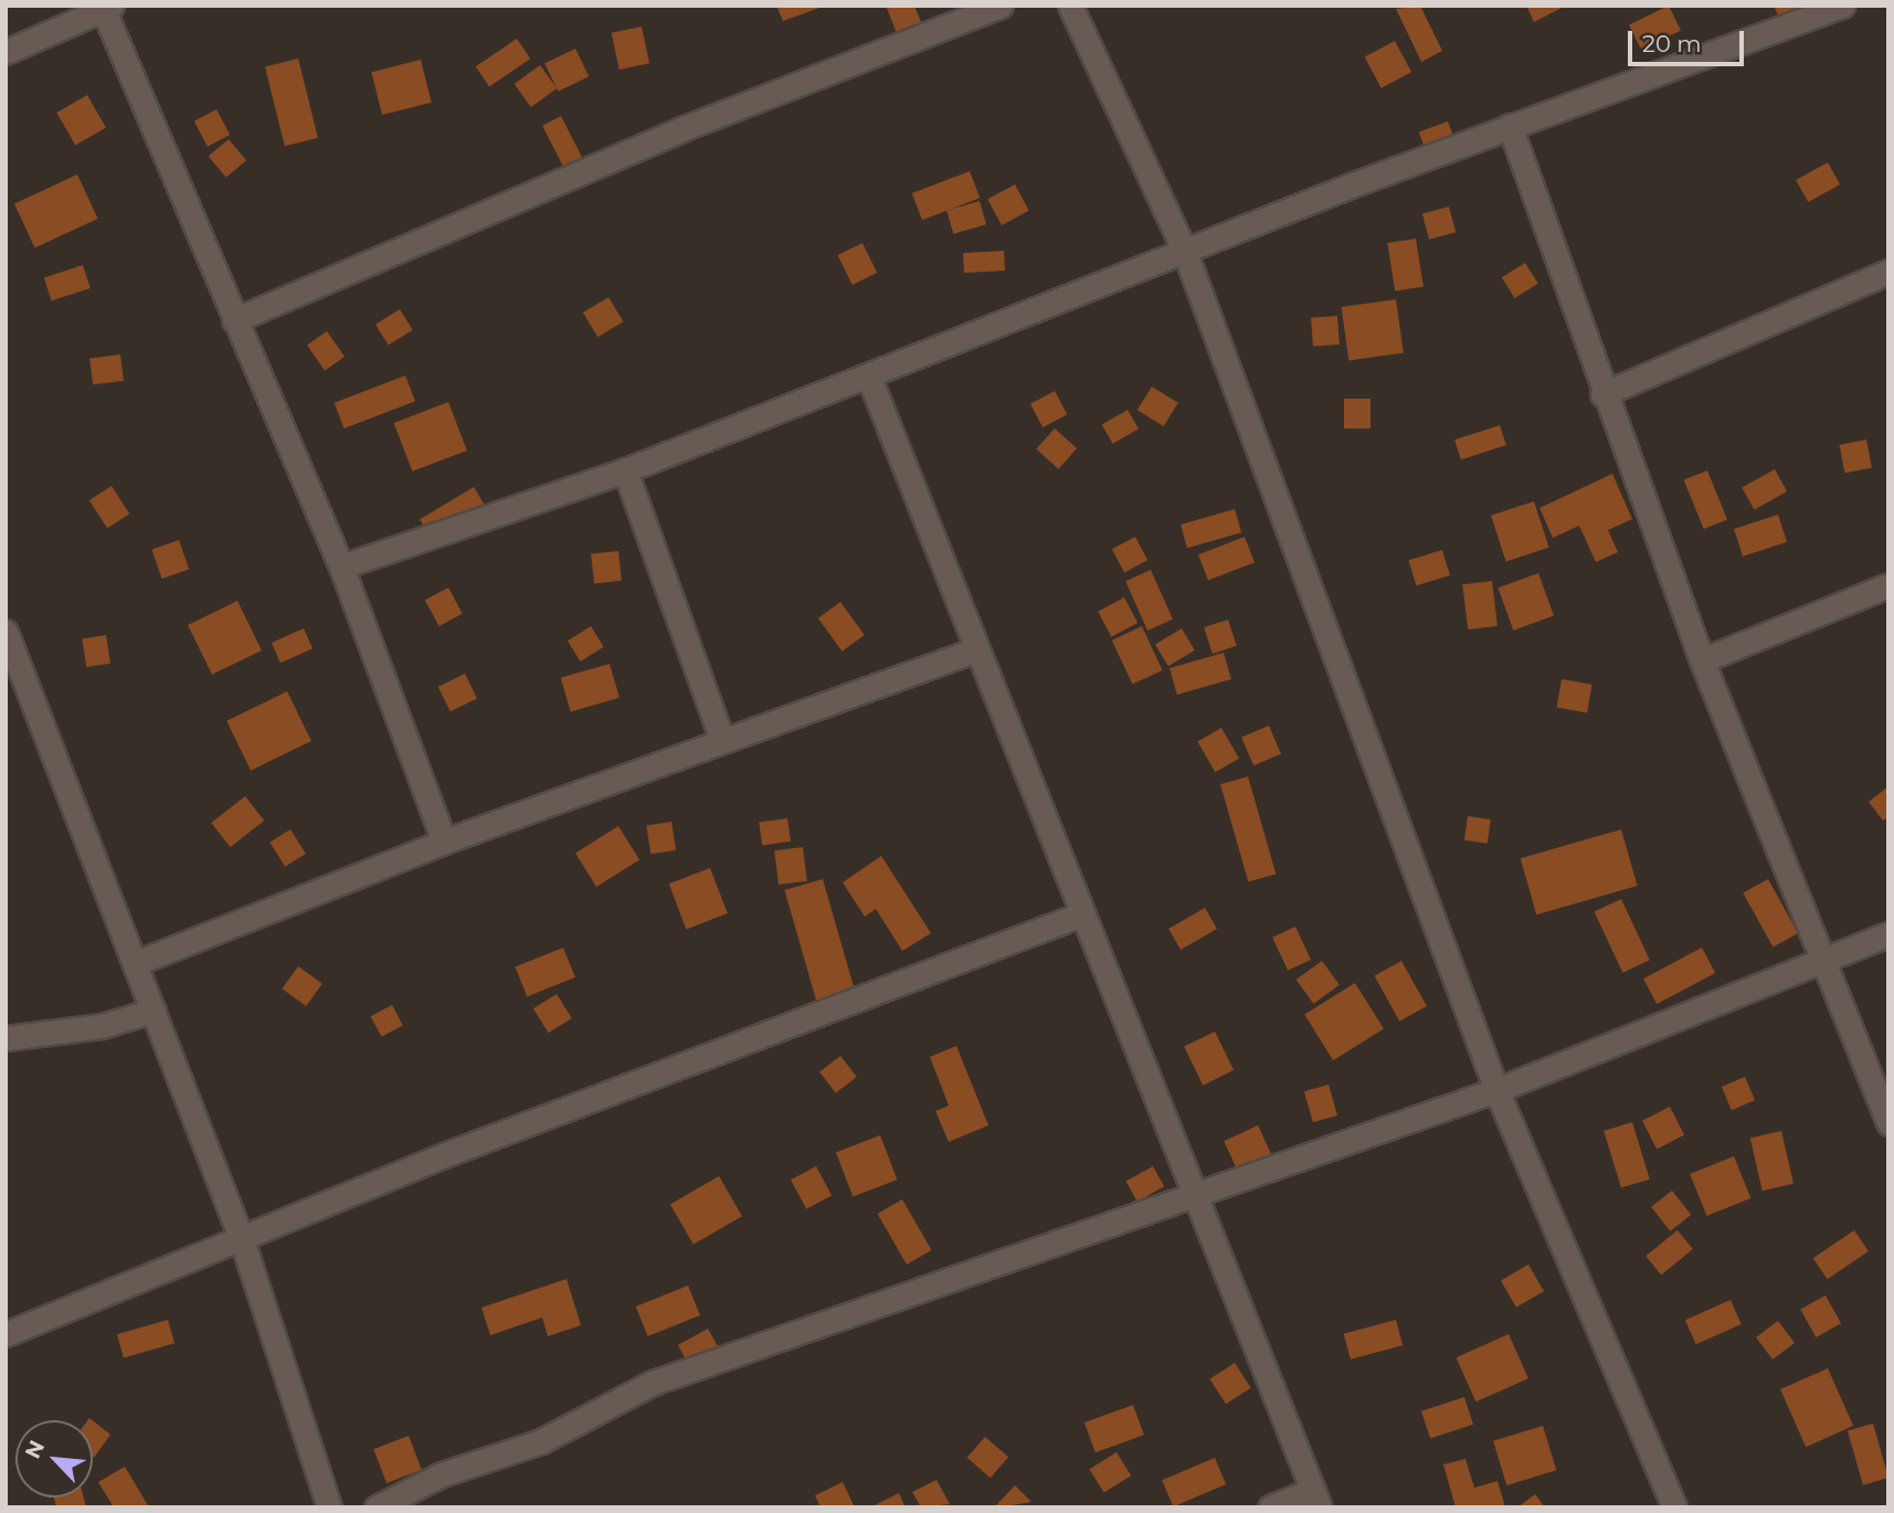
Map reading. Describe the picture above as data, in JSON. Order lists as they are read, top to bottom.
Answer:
{
  "scale_bar": "20 m",
  "north": "top left"
}
